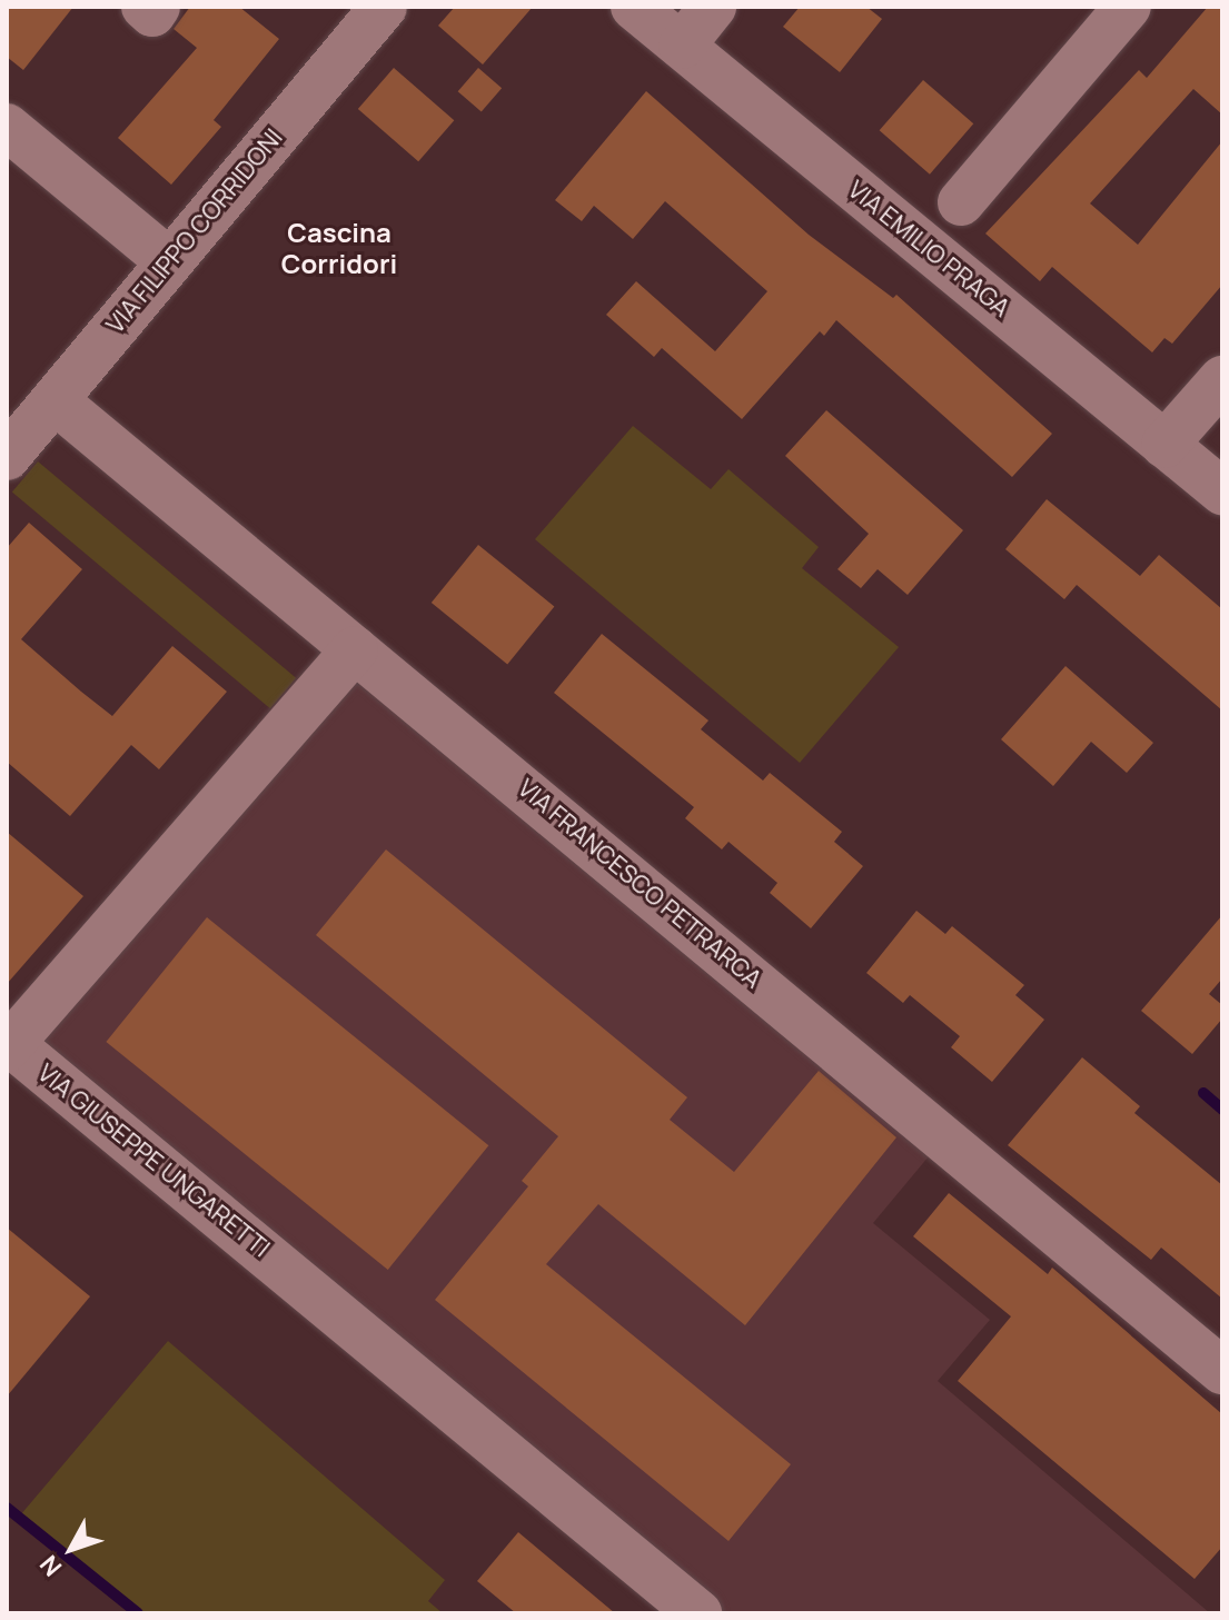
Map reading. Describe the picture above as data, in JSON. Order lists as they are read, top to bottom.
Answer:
{
  "streets": {
    "street": [
      "VIA FILIPPO CORRIDONI",
      "VIA EMILIO PRAGA",
      "VIA FRANCESCO PETRARCA",
      "VIA GIUSEPPE UNGARETTI"
    ]
  },
  "crossings": [
    ["VIA FILIPPO CORRIDONI", "VIA FRANCESCO PETRARCA"],
    ["VIA FRANCESCO PETRARCA", "VIA GIUSEPPE UNGARETTI"]
  ],
  "districts": ["Cascina Corridori"],
  "north": "bottom left"
}
